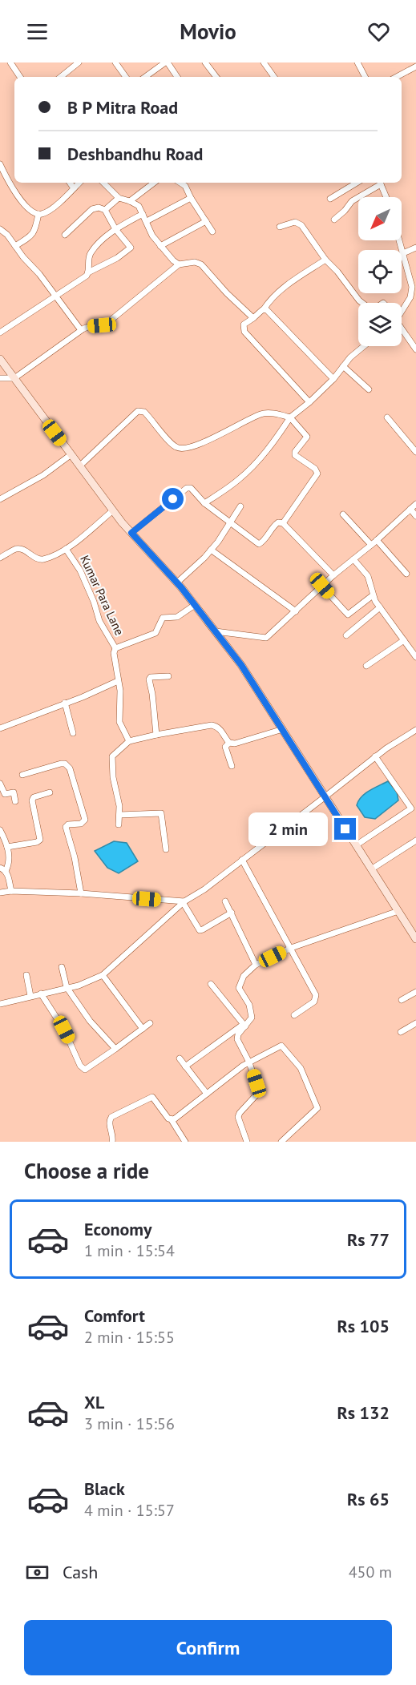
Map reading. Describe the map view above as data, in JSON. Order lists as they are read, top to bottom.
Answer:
{
  "streets": {
    "street": ["Kumar Para Lane"]
  },
  "north": "bottom left",
  "page": {
    "header": "Movio",
    "banner": ["B P Mitra Road", "Deshbandhu Road"],
    "bubble": "2 min",
    "heading": "Choose a ride",
    "list": [
      {
        "name": "Economy",
        "note": "1 min · 15:54",
        "value": "Rs 77"
      },
      {
        "name": "Comfort",
        "note": "2 min · 15:55",
        "value": "Rs 105"
      },
      {
        "name": "XL",
        "note": "3 min · 15:56",
        "value": "Rs 132"
      },
      {
        "name": "Black",
        "note": "4 min · 15:57",
        "value": "Rs 65"
      }
    ],
    "pay": ["Cash", "450 m"],
    "buttons": "Confirm"
  }
}
